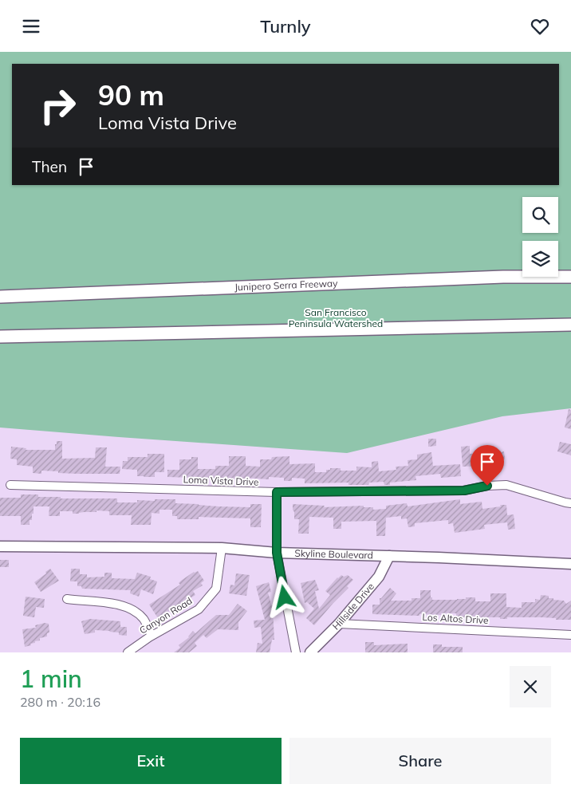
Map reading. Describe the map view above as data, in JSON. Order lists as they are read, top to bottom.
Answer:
{
  "streets": {
    "highway": ["Junipero Serra Freeway"],
    "main road": ["Skyline Boulevard", "Hillside Drive"],
    "street": ["Loma Vista Drive", "Canyon Road", "Los Altos Drive"]
  },
  "crossings": [
    ["Skyline Boulevard", "Hillside Drive"],
    ["Skyline Boulevard", "Canyon Road"],
    ["Hillside Drive", "Los Altos Drive"]
  ],
  "parks": ["San Francisco Peninsula Watershed"],
  "page": {
    "header": "Turnly",
    "turn": ["90 m", "Loma Vista Drive"],
    "then": "Then",
    "heading": ["1 min", "280 m · 20:16"],
    "buttons": ["Exit", "Share"]
  }
}
